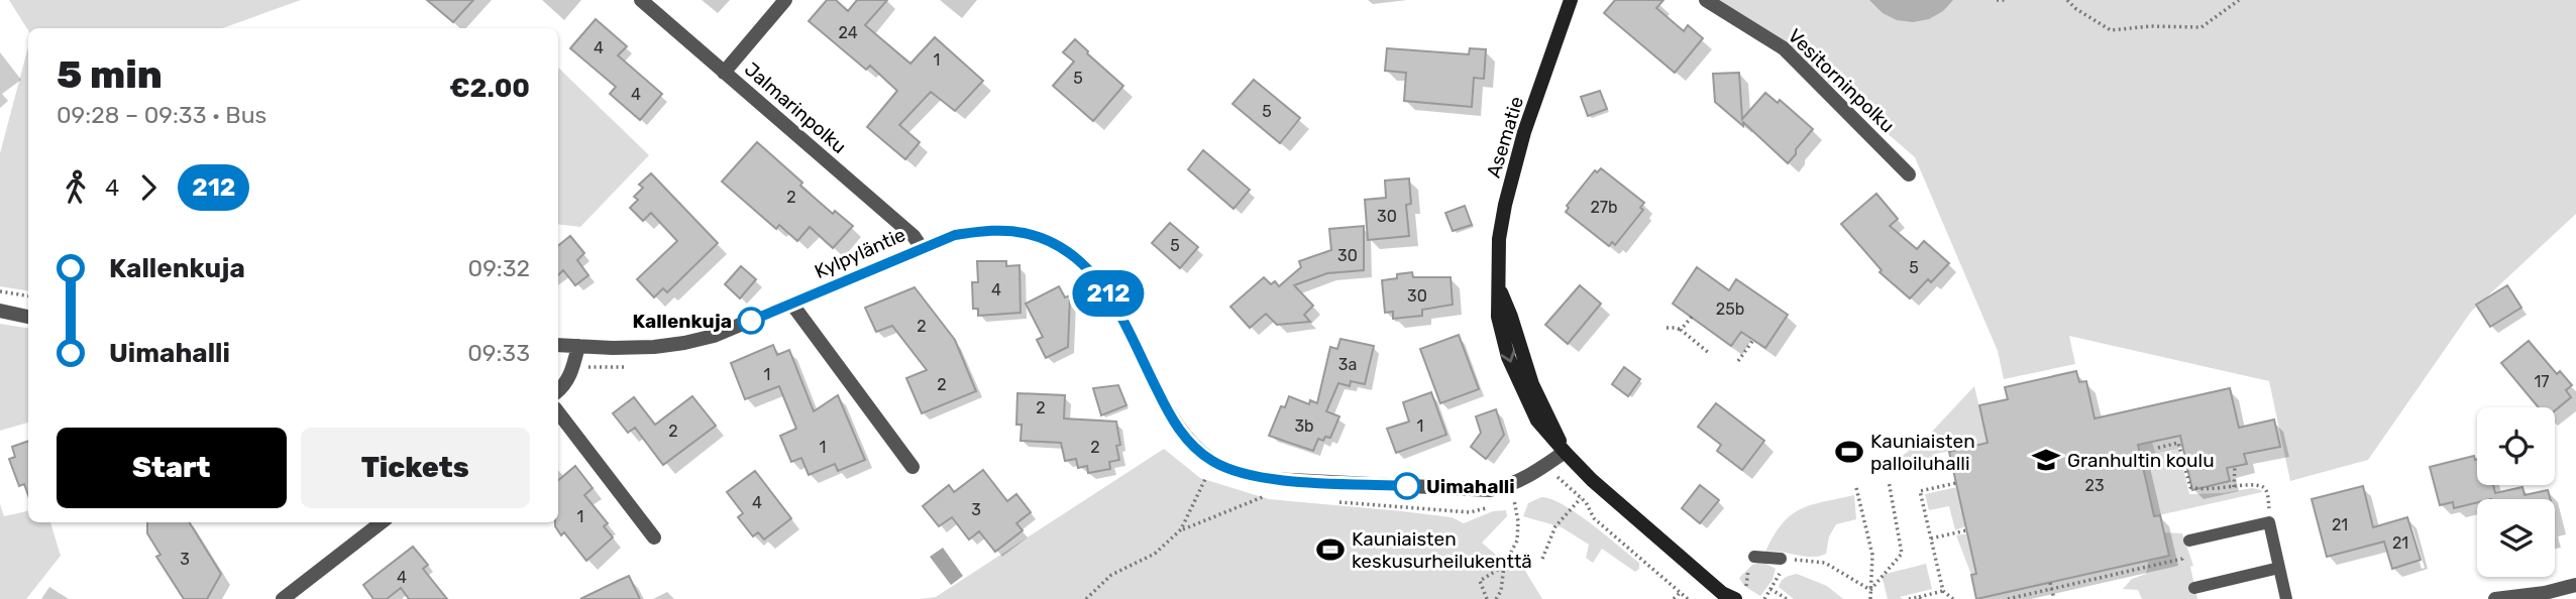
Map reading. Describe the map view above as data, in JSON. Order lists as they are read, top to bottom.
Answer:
{
  "streets": {
    "street": [
      "Vesitorninpolku",
      "Jalmarinpolku",
      "Asematie",
      "Kylpyläntie"
    ]
  },
  "crossings": [
    ["Jalmarinpolku", "Kylpyläntie"],
    ["Asematie", "Kylpyläntie"]
  ],
  "places": {
    "other": ["Kallenkuja", "Uimahalli"],
    "sports": ["Kauniaisten palloiluhalli", "Kauniaisten keskusurheilukenttä"],
    "school or university": ["Granhultin koulu"]
  },
  "lines": ["bus line 212"],
  "house_numbers": [
    "24",
    "4",
    "1",
    "5",
    "4",
    "5",
    "2",
    "27b",
    "30",
    "5",
    "30",
    "5",
    "4",
    "30",
    "25b",
    "2",
    "3a",
    "1",
    "17",
    "2",
    "2",
    "3b",
    "1",
    "2",
    "1",
    "2",
    "23",
    "4",
    "3",
    "1",
    "21",
    "21",
    "3",
    "4"
  ],
  "page": {
    "on_map": "212",
    "heading": ["5 min", "09:28 – 09:33 · Bus", "€2.00"],
    "legs": ["4", "212"],
    "list": [
      {
        "name": "Kallenkuja",
        "value": "09:32"
      },
      {
        "name": "Uimahalli",
        "value": "09:33"
      }
    ],
    "buttons": ["Start", "Tickets"]
  }
}
